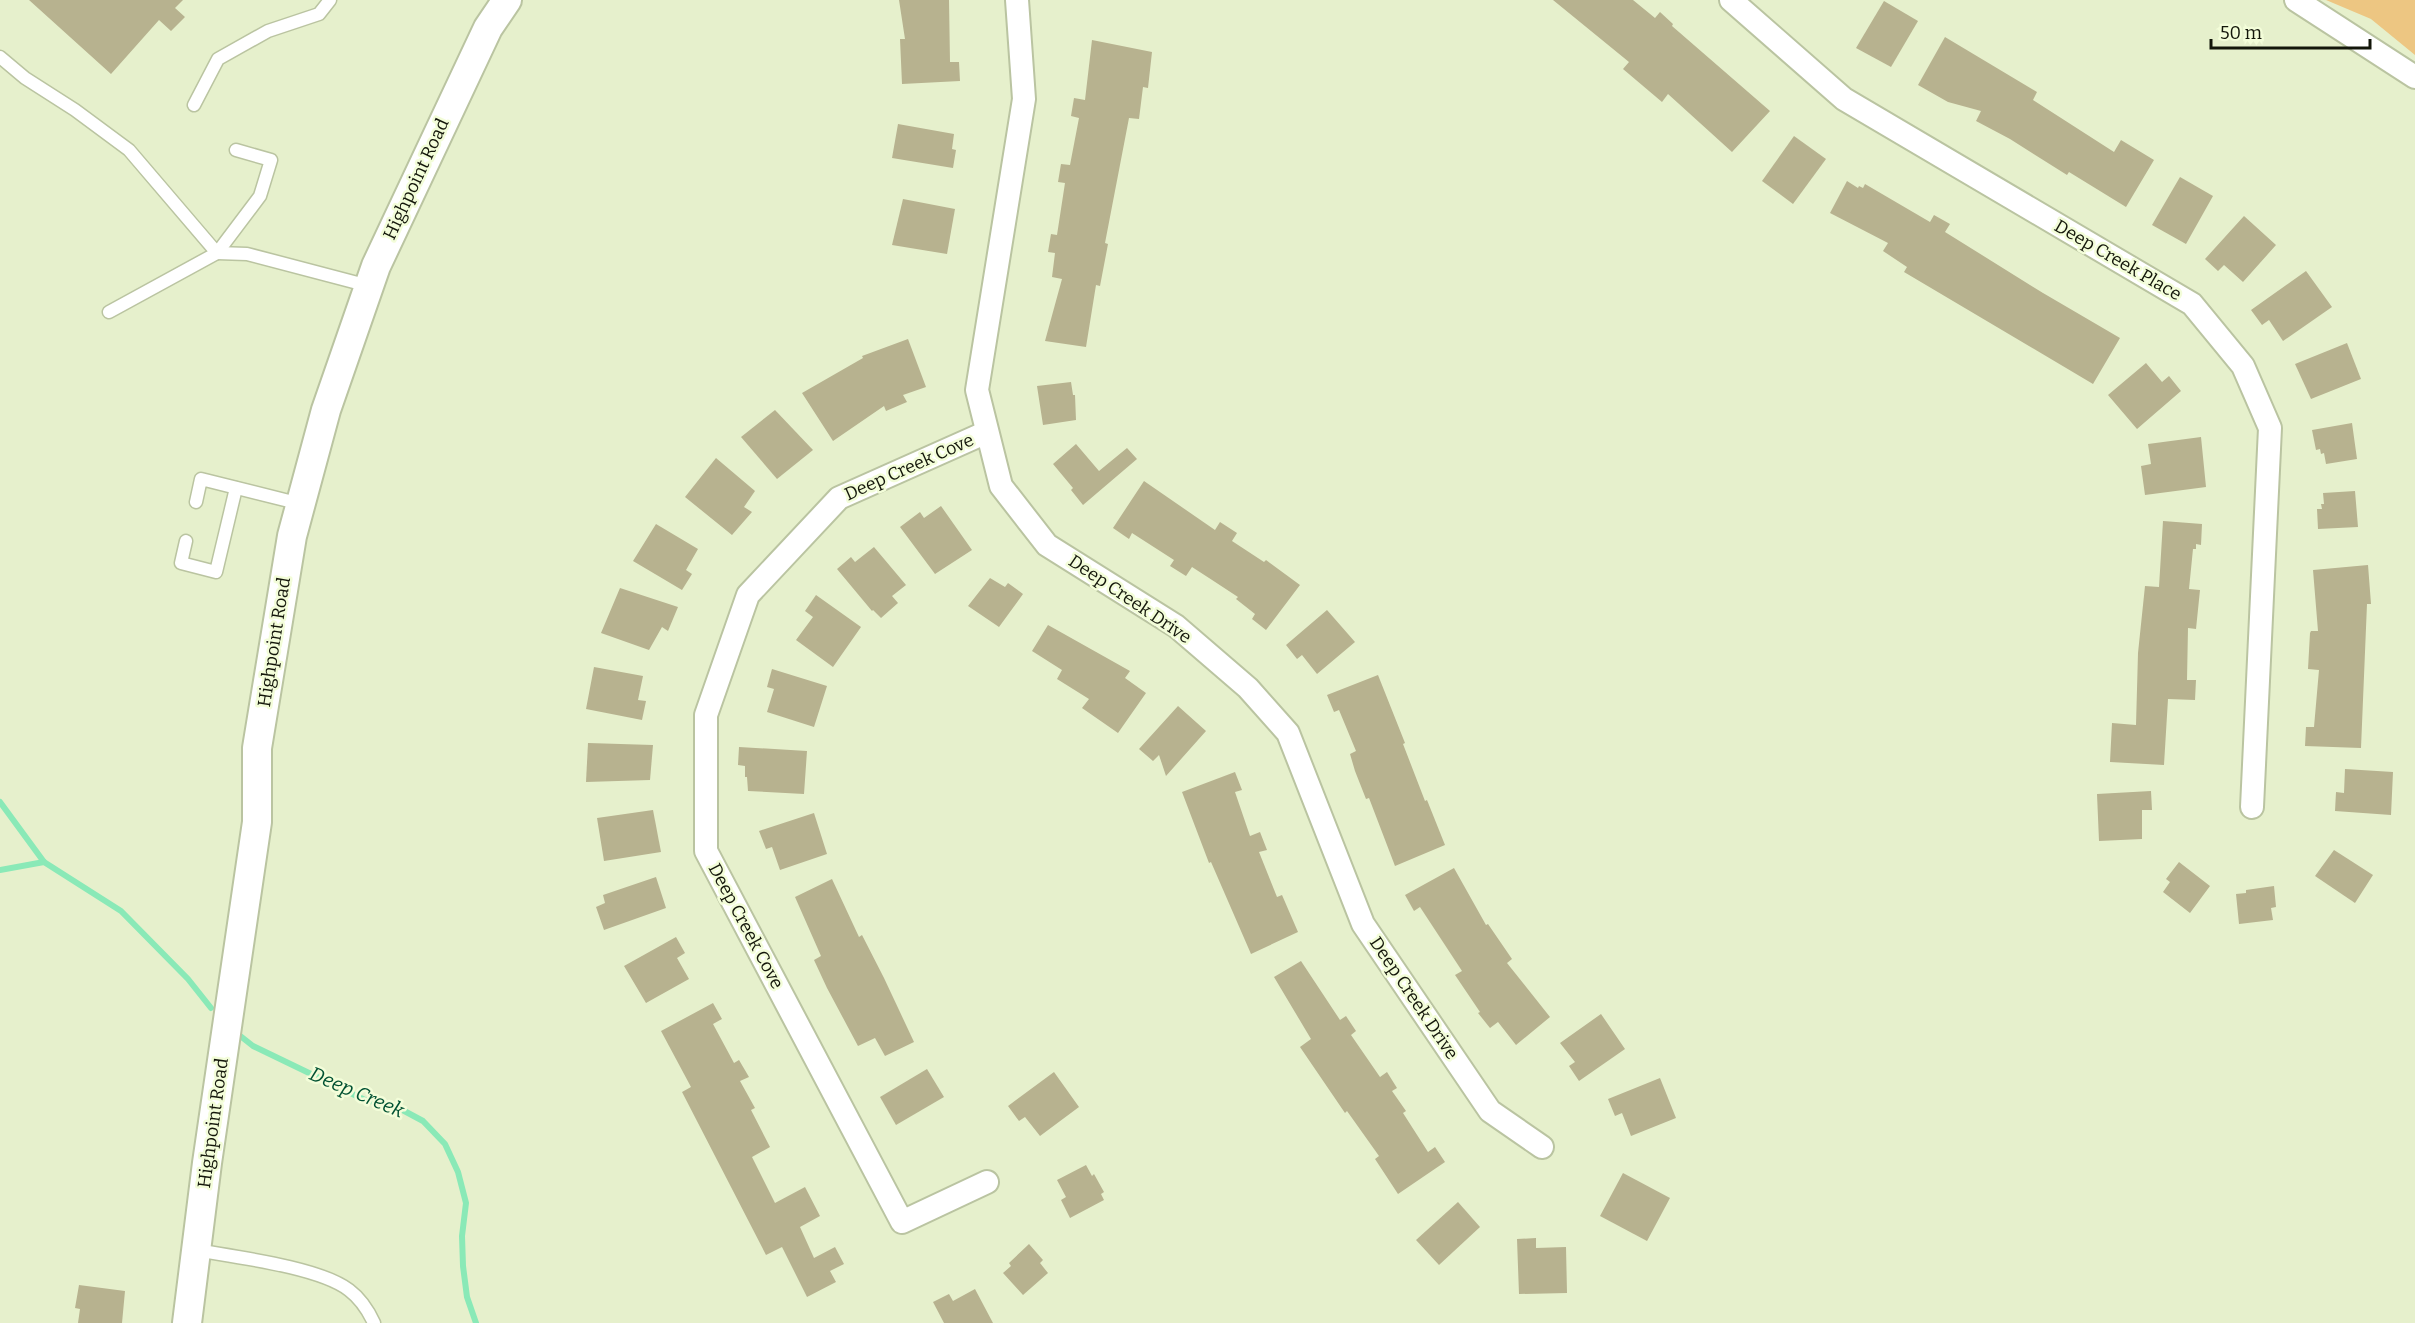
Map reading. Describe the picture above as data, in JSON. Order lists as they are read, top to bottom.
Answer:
{
  "streets": {
    "street": [
      "Highpoint Road",
      "Deep Creek Place",
      "Deep Creek Cove",
      "Deep Creek Drive"
    ]
  },
  "crossings": [
    ["Deep Creek Cove", "Deep Creek Drive"]
  ],
  "water": ["Deep Creek"],
  "scale_bar": "50 m"
}
